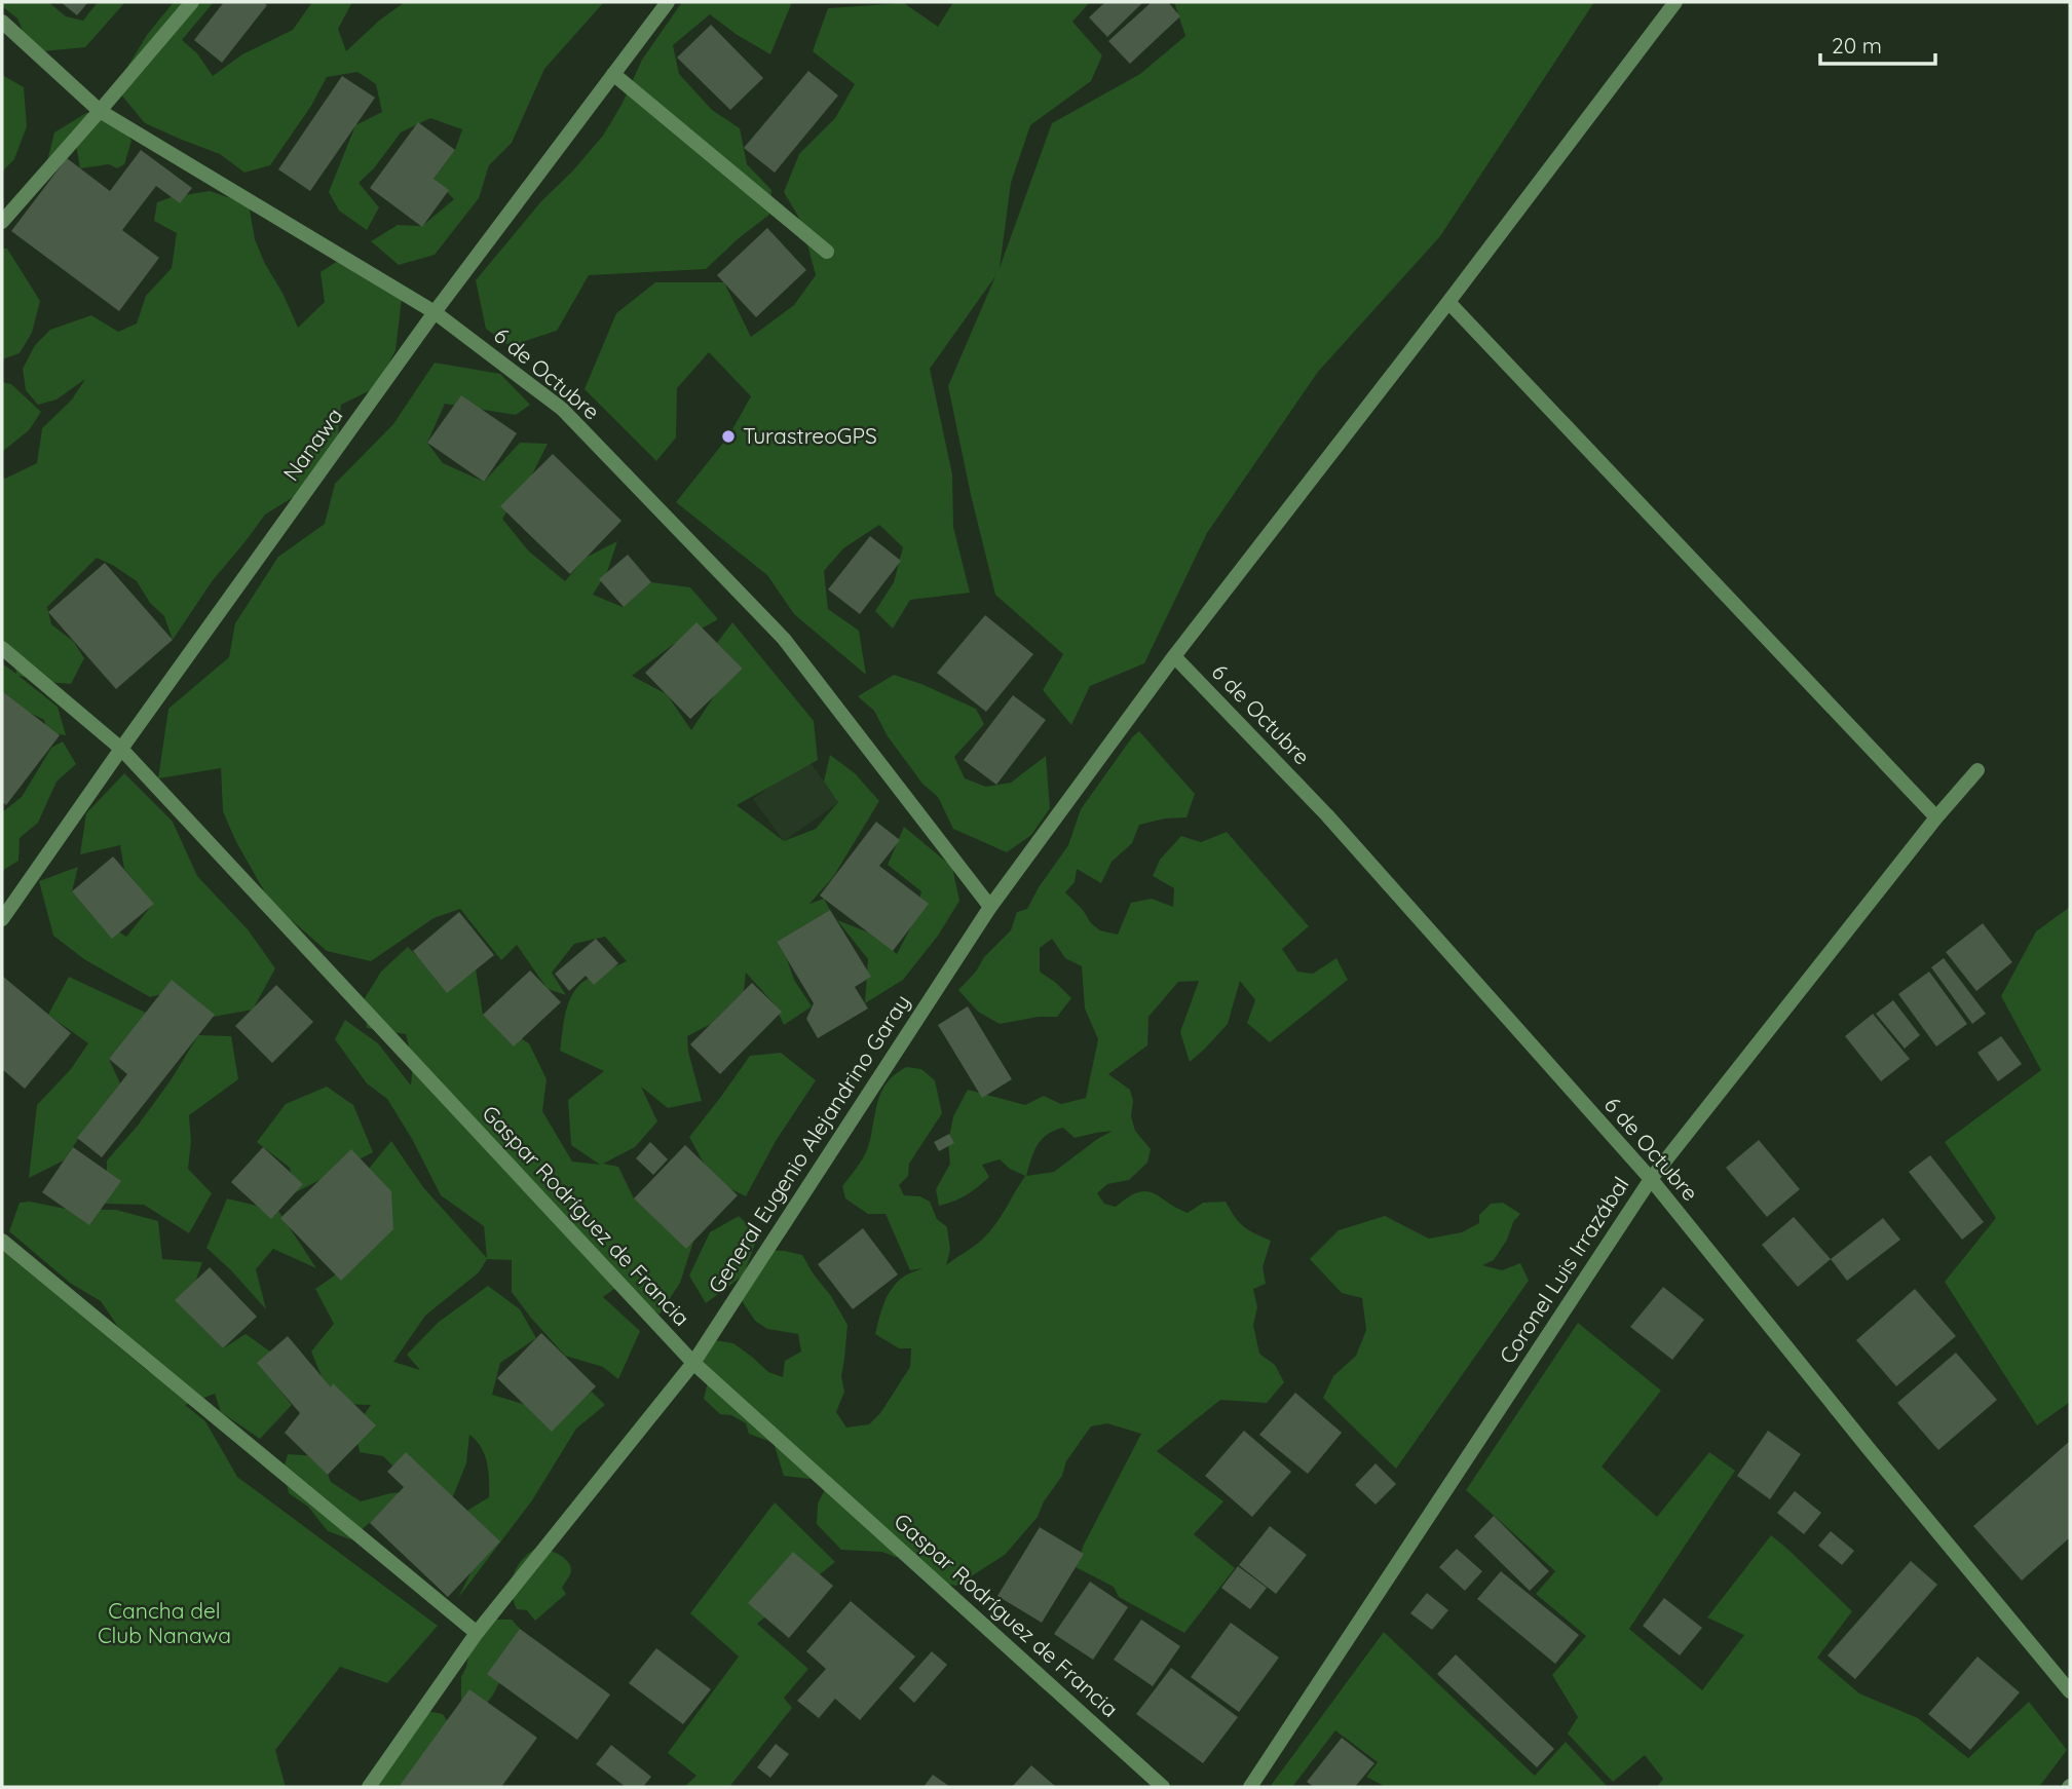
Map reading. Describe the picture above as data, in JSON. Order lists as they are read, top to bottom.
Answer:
{
  "streets": {
    "street": [
      "6 de Octubre",
      "Nanawa",
      "General Eugenio Alejandrino Garay",
      "Gaspar Rodríguez de Francia",
      "Coronel Luis Irrazábal"
    ]
  },
  "crossings": [
    ["6 de Octubre", "Nanawa"],
    ["6 de Octubre", "General Eugenio Alejandrino Garay"],
    ["6 de Octubre", "Coronel Luis Irrazábal"],
    ["Nanawa", "Gaspar Rodríguez de Francia"],
    ["General Eugenio Alejandrino Garay", "Gaspar Rodríguez de Francia"]
  ],
  "parks": ["Cancha del Club Nanawa"],
  "places": ["TurastreoGPS"],
  "scale_bar": "20 m"
}
